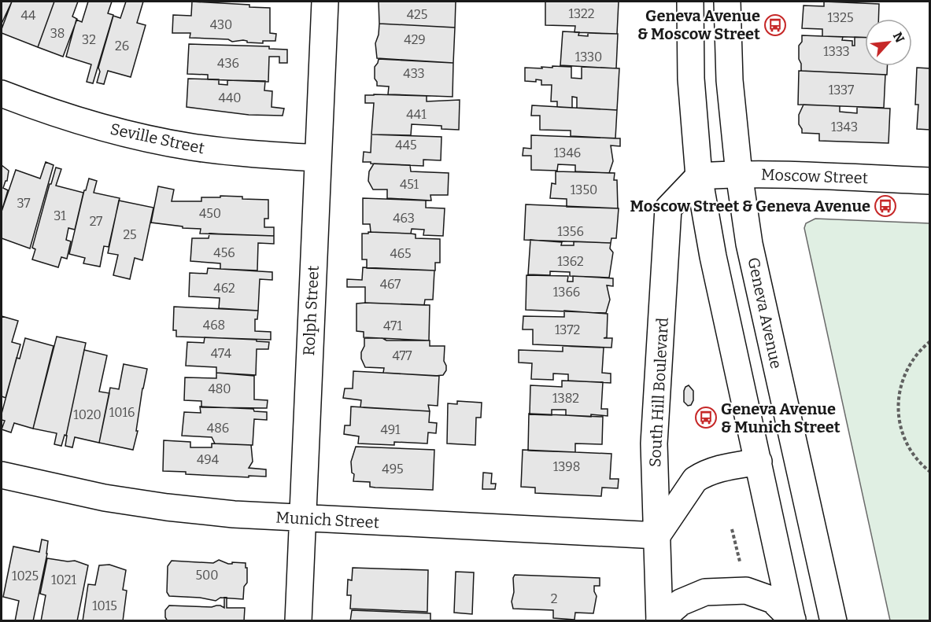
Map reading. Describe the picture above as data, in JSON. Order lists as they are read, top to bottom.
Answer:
{
  "streets": {
    "street": [
      "Seville Street",
      "Moscow Street",
      "Rolph Street",
      "Geneva Avenue",
      "South Hill Boulevard",
      "Munich Street"
    ]
  },
  "crossings": [
    ["Seville Street", "Rolph Street"],
    ["Moscow Street", "Geneva Avenue"],
    ["Moscow Street", "South Hill Boulevard"],
    ["Rolph Street", "Munich Street"],
    ["South Hill Boulevard", "Munich Street"]
  ],
  "places": {
    "bus stop": ["Geneva Avenue & Moscow Street", "Moscow Street & Geneva Avenue", "Geneva Avenue & Munich Street"]
  },
  "house_numbers": [
    "1322",
    "425",
    "44",
    "1325",
    "430",
    "38",
    "32",
    "429",
    "26",
    "1333",
    "1330",
    "436",
    "433",
    "1337",
    "440",
    "441",
    "1343",
    "445",
    "1346",
    "451",
    "1350",
    "37",
    "450",
    "31",
    "463",
    "27",
    "1356",
    "25",
    "456",
    "465",
    "1362",
    "467",
    "462",
    "1366",
    "468",
    "471",
    "1372",
    "474",
    "477",
    "480",
    "1382",
    "1016",
    "1020",
    "486",
    "491",
    "494",
    "1398",
    "495",
    "500",
    "1025",
    "1021",
    "2",
    "1015"
  ],
  "north": "top right"
}
